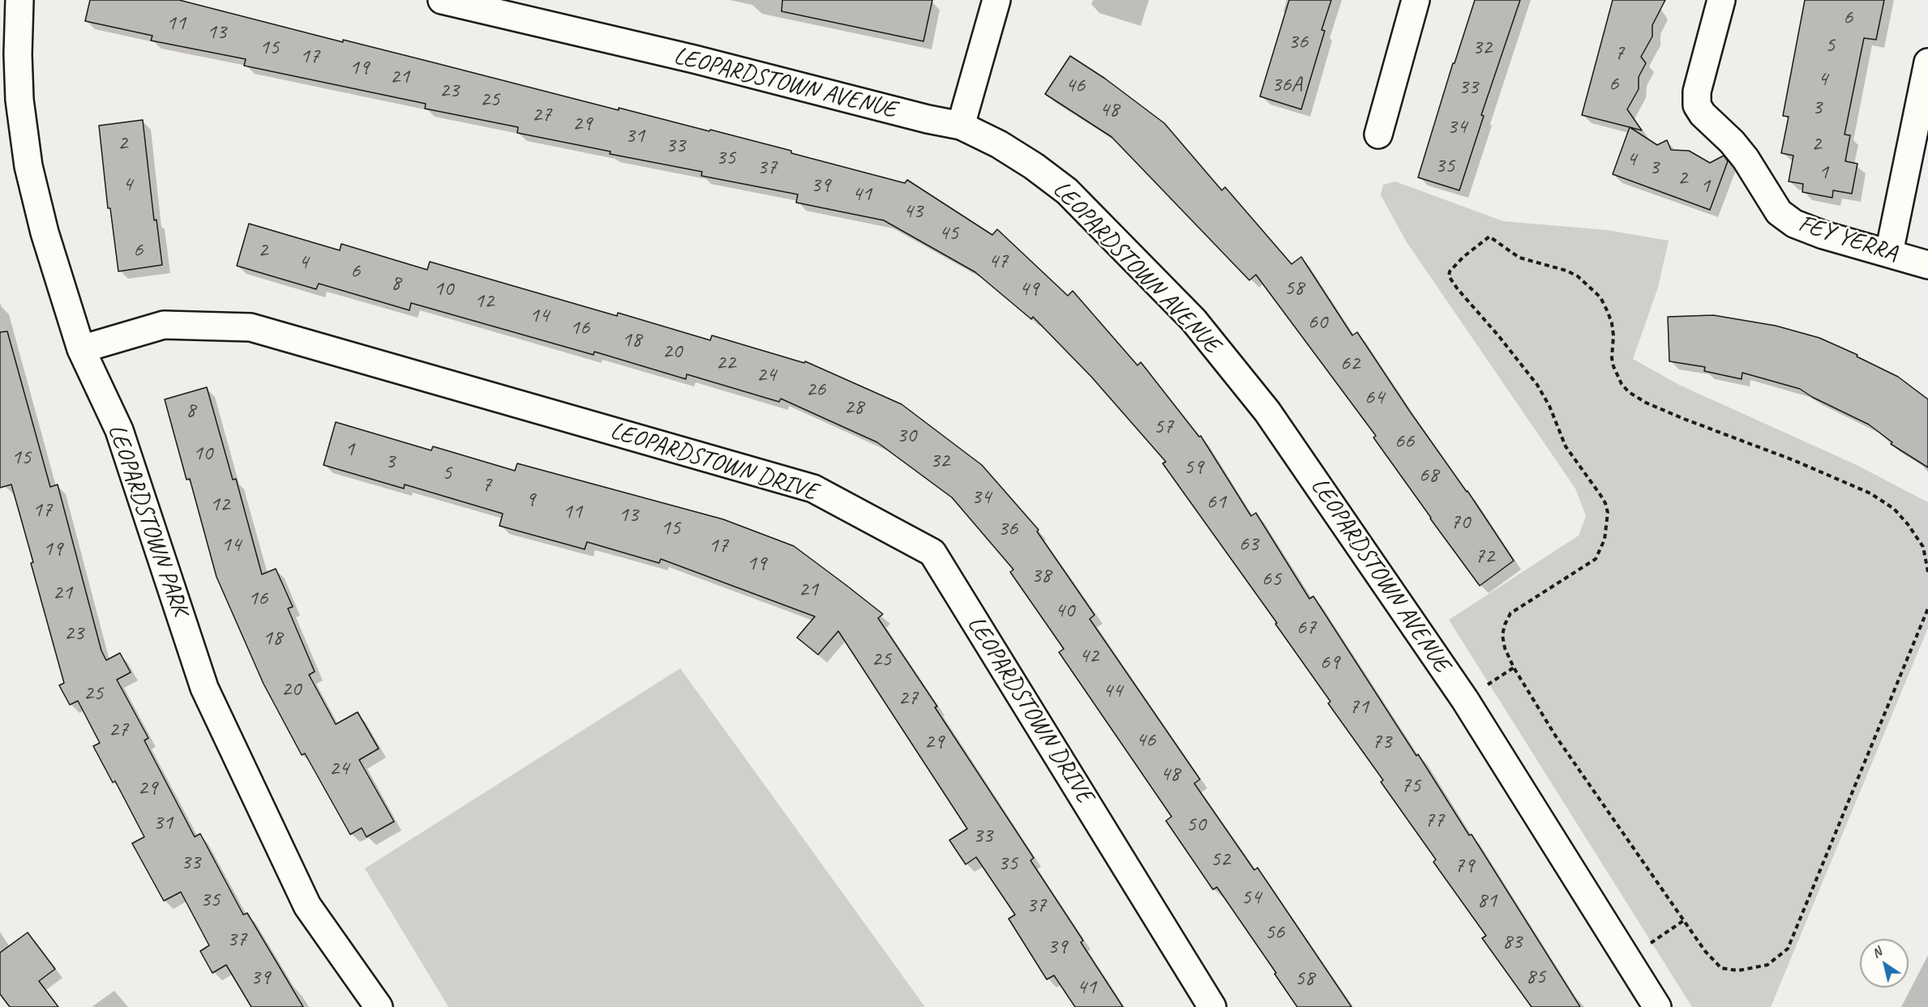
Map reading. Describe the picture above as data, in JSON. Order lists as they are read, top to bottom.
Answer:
{
  "streets": {
    "street": [
      "LEOPARDSTOWN AVENUE",
      "FEY YERRA",
      "LEOPARDSTOWN DRIVE",
      "LEOPARDSTOWN PARK"
    ]
  },
  "crossings": [
    ["LEOPARDSTOWN DRIVE", "LEOPARDSTOWN PARK"]
  ],
  "house_numbers": [
    "6",
    "11",
    "13",
    "36",
    "5",
    "15",
    "32",
    "7",
    "17",
    "19",
    "21",
    "4",
    "6",
    "36A",
    "46",
    "33",
    "23",
    "25",
    "3",
    "48",
    "27",
    "29",
    "34",
    "31",
    "2",
    "2",
    "33",
    "35",
    "4",
    "35",
    "37",
    "3",
    "1",
    "2",
    "4",
    "39",
    "1",
    "41",
    "43",
    "45",
    "6",
    "2",
    "47",
    "4",
    "6",
    "8",
    "58",
    "10",
    "49",
    "12",
    "14",
    "60",
    "16",
    "18",
    "20",
    "22",
    "62",
    "24",
    "26",
    "64",
    "28",
    "8",
    "57",
    "30",
    "66",
    "1",
    "10",
    "15",
    "32",
    "3",
    "59",
    "5",
    "68",
    "7",
    "34",
    "9",
    "61",
    "12",
    "17",
    "11",
    "13",
    "70",
    "15",
    "36",
    "63",
    "14",
    "17",
    "19",
    "72",
    "19",
    "38",
    "65",
    "21",
    "21",
    "16",
    "40",
    "67",
    "23",
    "18",
    "42",
    "25",
    "69",
    "20",
    "44",
    "25",
    "27",
    "71",
    "27",
    "46",
    "29",
    "73",
    "24",
    "48",
    "75",
    "29",
    "77",
    "31",
    "50",
    "33",
    "52",
    "33",
    "35",
    "79",
    "54",
    "35",
    "81",
    "37",
    "56",
    "37",
    "83",
    "39",
    "85",
    "39",
    "58",
    "41"
  ],
  "north": "top left"
}
